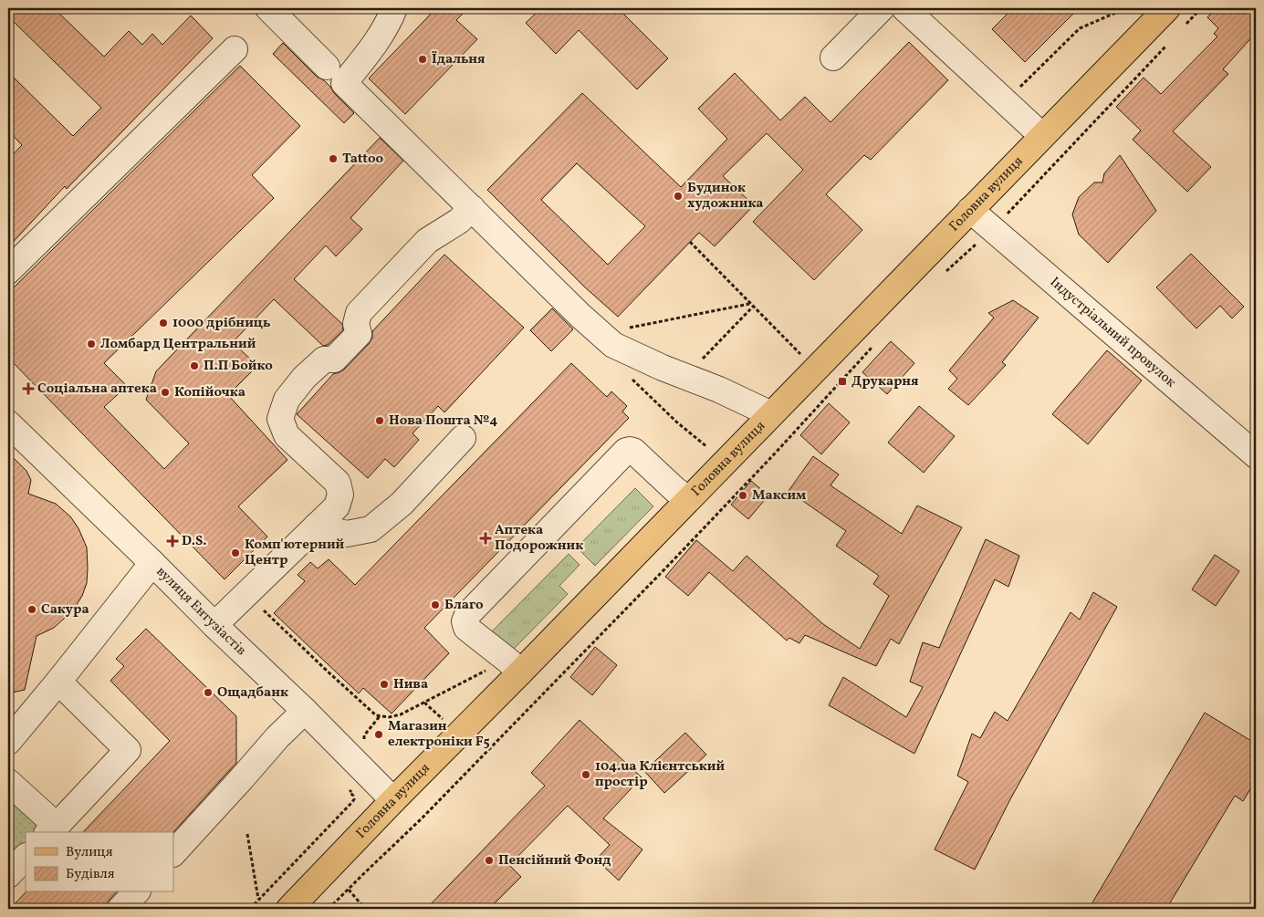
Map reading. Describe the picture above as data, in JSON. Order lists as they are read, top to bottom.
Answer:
{
  "streets": {
    "main road": ["Головна вулиця"],
    "street": ["Індустріальний провулок", "вулиця Ентузіастів"]
  },
  "crossings": [
    ["Головна вулиця", "Індустріальний провулок"],
    ["Головна вулиця", "вулиця Ентузіастів"]
  ],
  "places": {
    "other": [
      "Їдальня",
      "Tattoo",
      "Будинок художника",
      "1000 дрібниць",
      "Ломбард Центральний",
      "П.П Бойко",
      "Копійочка",
      "Нова Пошта №4",
      "Максим",
      "Комп'ютерний Центр",
      "Благо",
      "Сакура",
      "Нива",
      "Ощадбанк",
      "Магазин електроніки F5",
      "104.ua Клієнтський простір",
      "Пенсійний Фонд"
    ],
    "transit": ["Друкарня"],
    "health": ["Соціальна аптека", "Аптека Подорожник", "D.S."]
  },
  "legend": ["Вулиця", "Будівля"]
}
